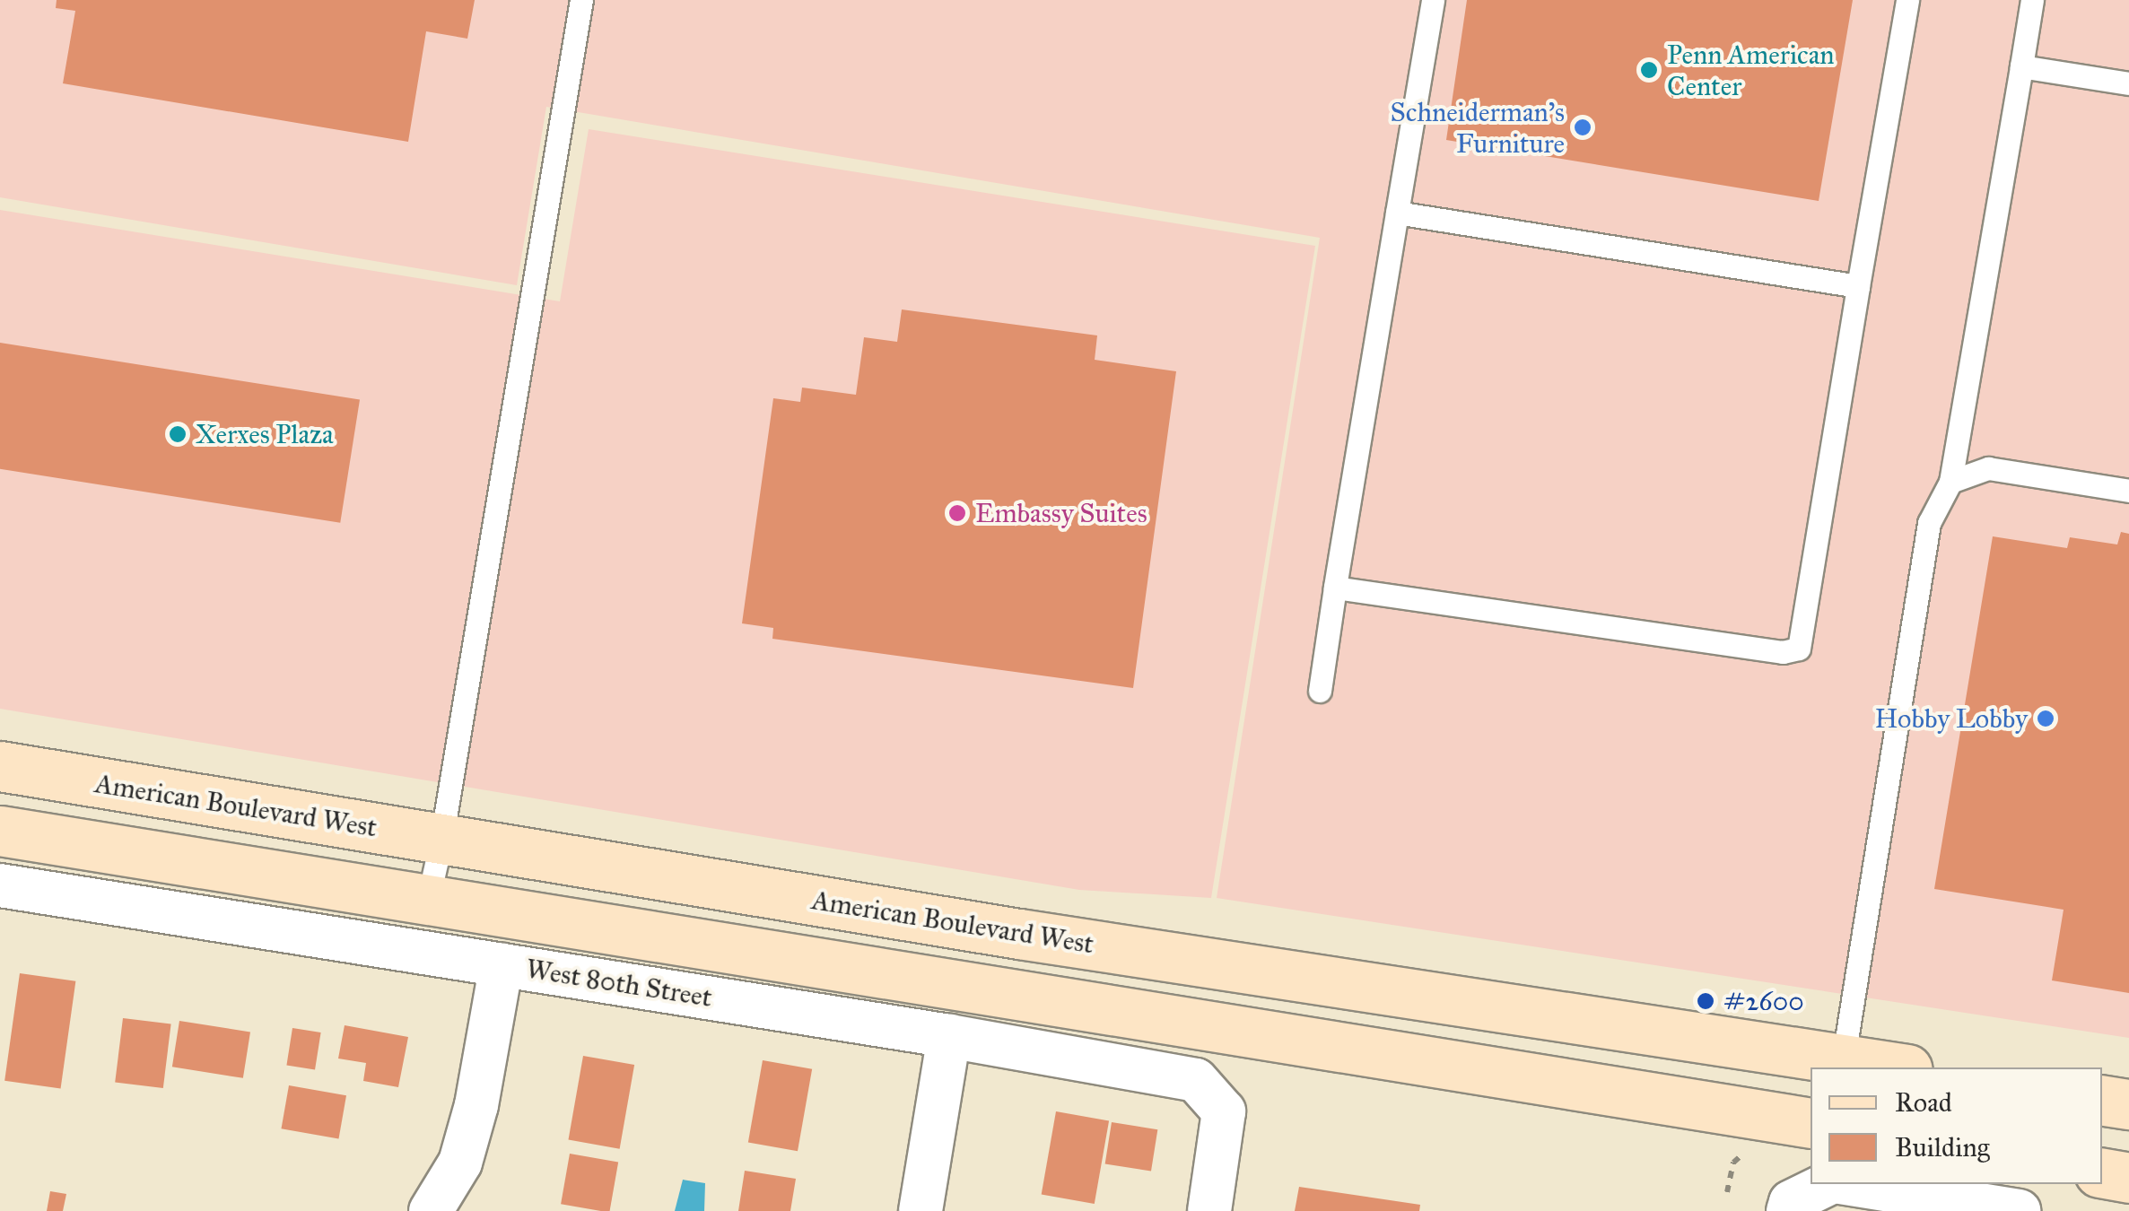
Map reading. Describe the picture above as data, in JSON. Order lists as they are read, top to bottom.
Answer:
{
  "streets": {
    "main road": ["American Boulevard West"],
    "street": ["West 80th Street"]
  },
  "places": [
    "Penn American Center",
    "Schneiderman's Furniture",
    "Xerxes Plaza",
    "Embassy Suites",
    "Hobby Lobby",
    "#2600"
  ],
  "legend": ["Road", "Building"]
}
